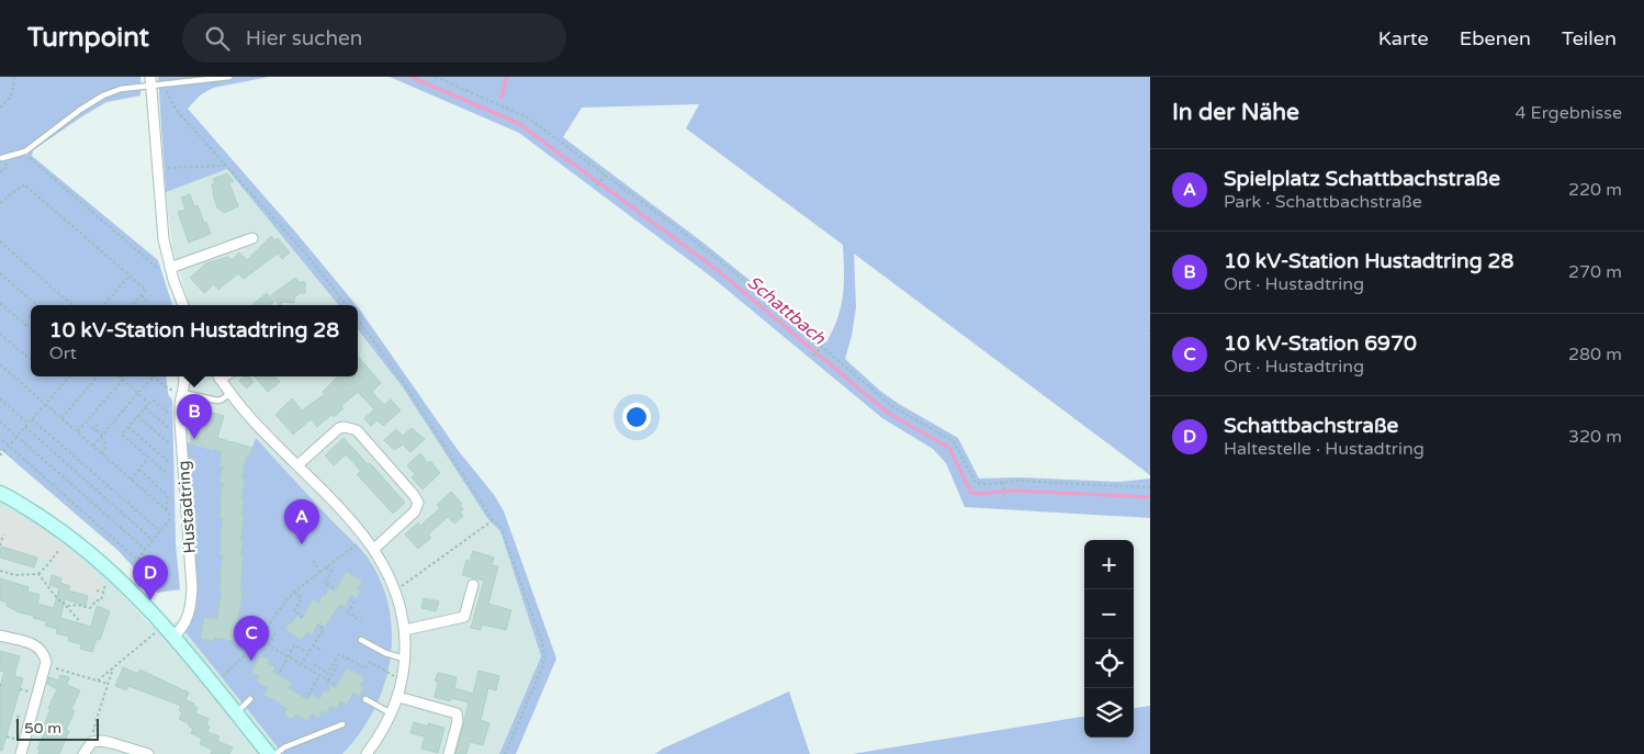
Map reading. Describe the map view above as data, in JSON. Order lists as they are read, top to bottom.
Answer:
{
  "streets": {
    "street": ["Hustadtring"]
  },
  "water": ["Schattbach"],
  "scale_bar": "50 m",
  "page": {
    "header": "Turnpoint",
    "search": "Hier suchen",
    "nav": ["Karte", "Ebenen", "Teilen"],
    "heading": ["In der Nähe", "4 Ergebnisse"],
    "list": [
      {
        "mark": "A",
        "name": "Spielplatz Schattbachstraße",
        "note": "Park · Schattbachstraße",
        "value": "220 m"
      },
      {
        "mark": "B",
        "name": "10 kV-Station Hustadtring 28",
        "note": "Ort · Hustadtring",
        "value": "270 m"
      },
      {
        "mark": "C",
        "name": "10 kV-Station 6970",
        "note": "Ort · Hustadtring",
        "value": "280 m"
      },
      {
        "mark": "D",
        "name": "Schattbachstraße",
        "note": "Haltestelle · Hustadtring",
        "value": "320 m"
      }
    ],
    "popup": ["10 kV-Station Hustadtring 28", "Ort"],
    "pins": [
      "B",
      "A",
      "D",
      "C"
    ],
    "map_buttons": ["+", "−"],
    "scale": "50 m"
  }
}
